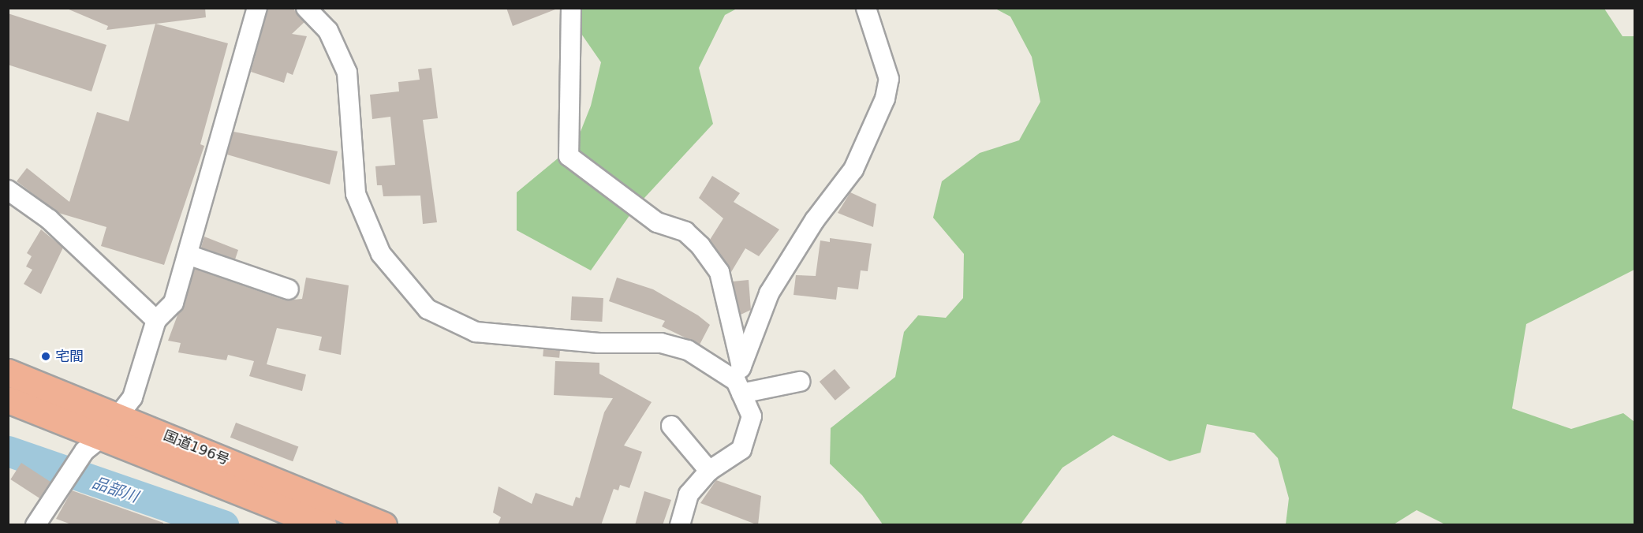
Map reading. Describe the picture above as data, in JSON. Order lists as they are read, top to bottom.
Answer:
{
  "streets": {
    "highway": ["国道196号"]
  },
  "water": ["品部川"],
  "places": ["宅間"]
}
